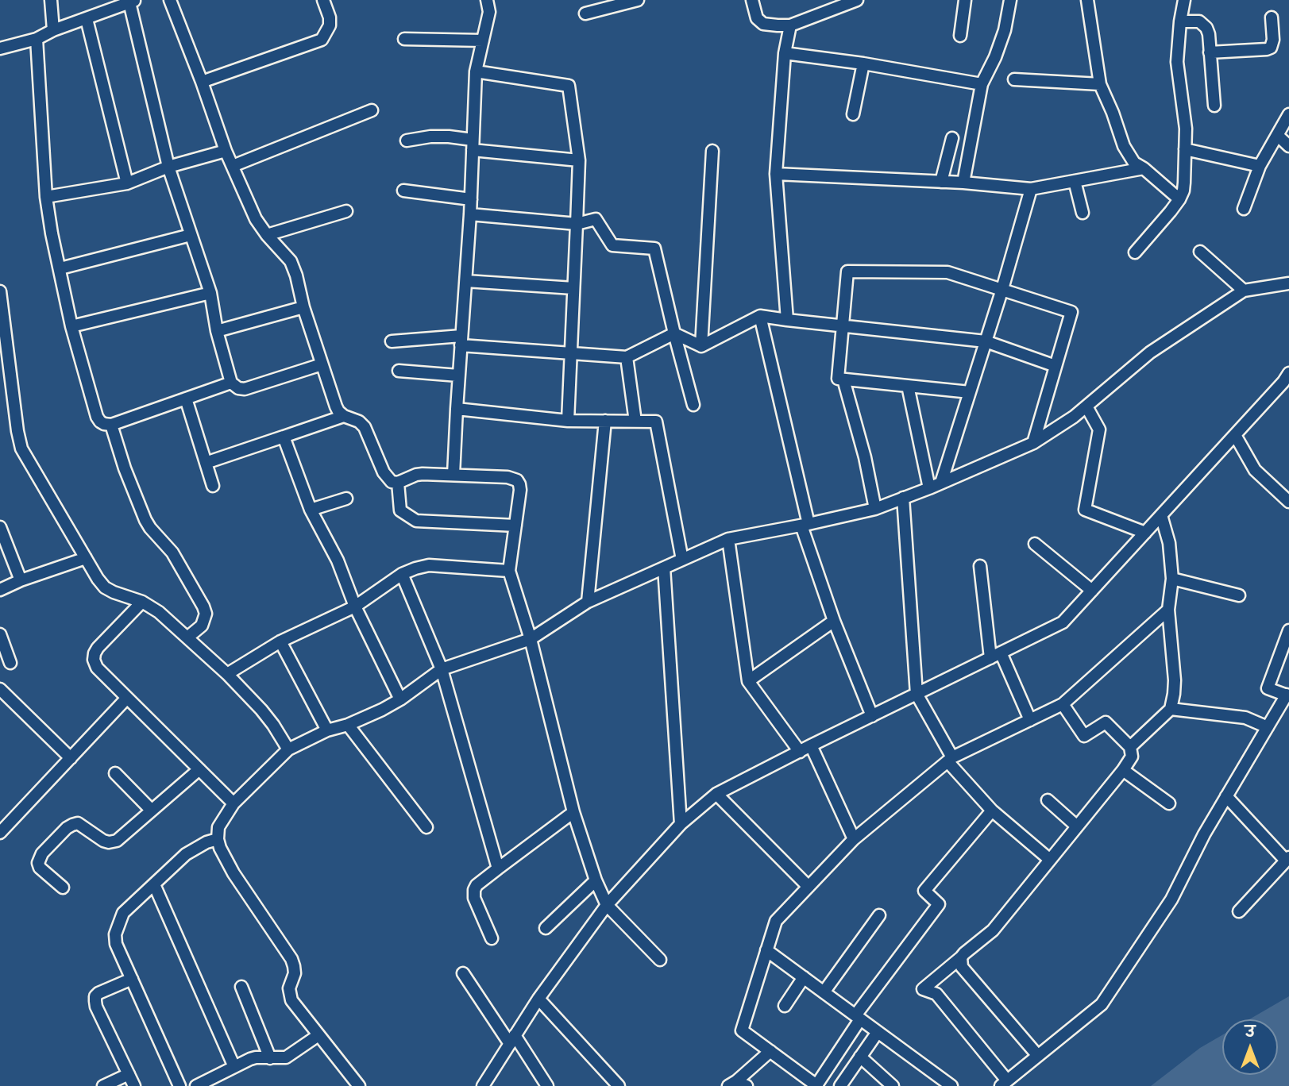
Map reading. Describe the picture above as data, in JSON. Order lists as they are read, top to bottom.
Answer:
{
  "north": "top"
}
